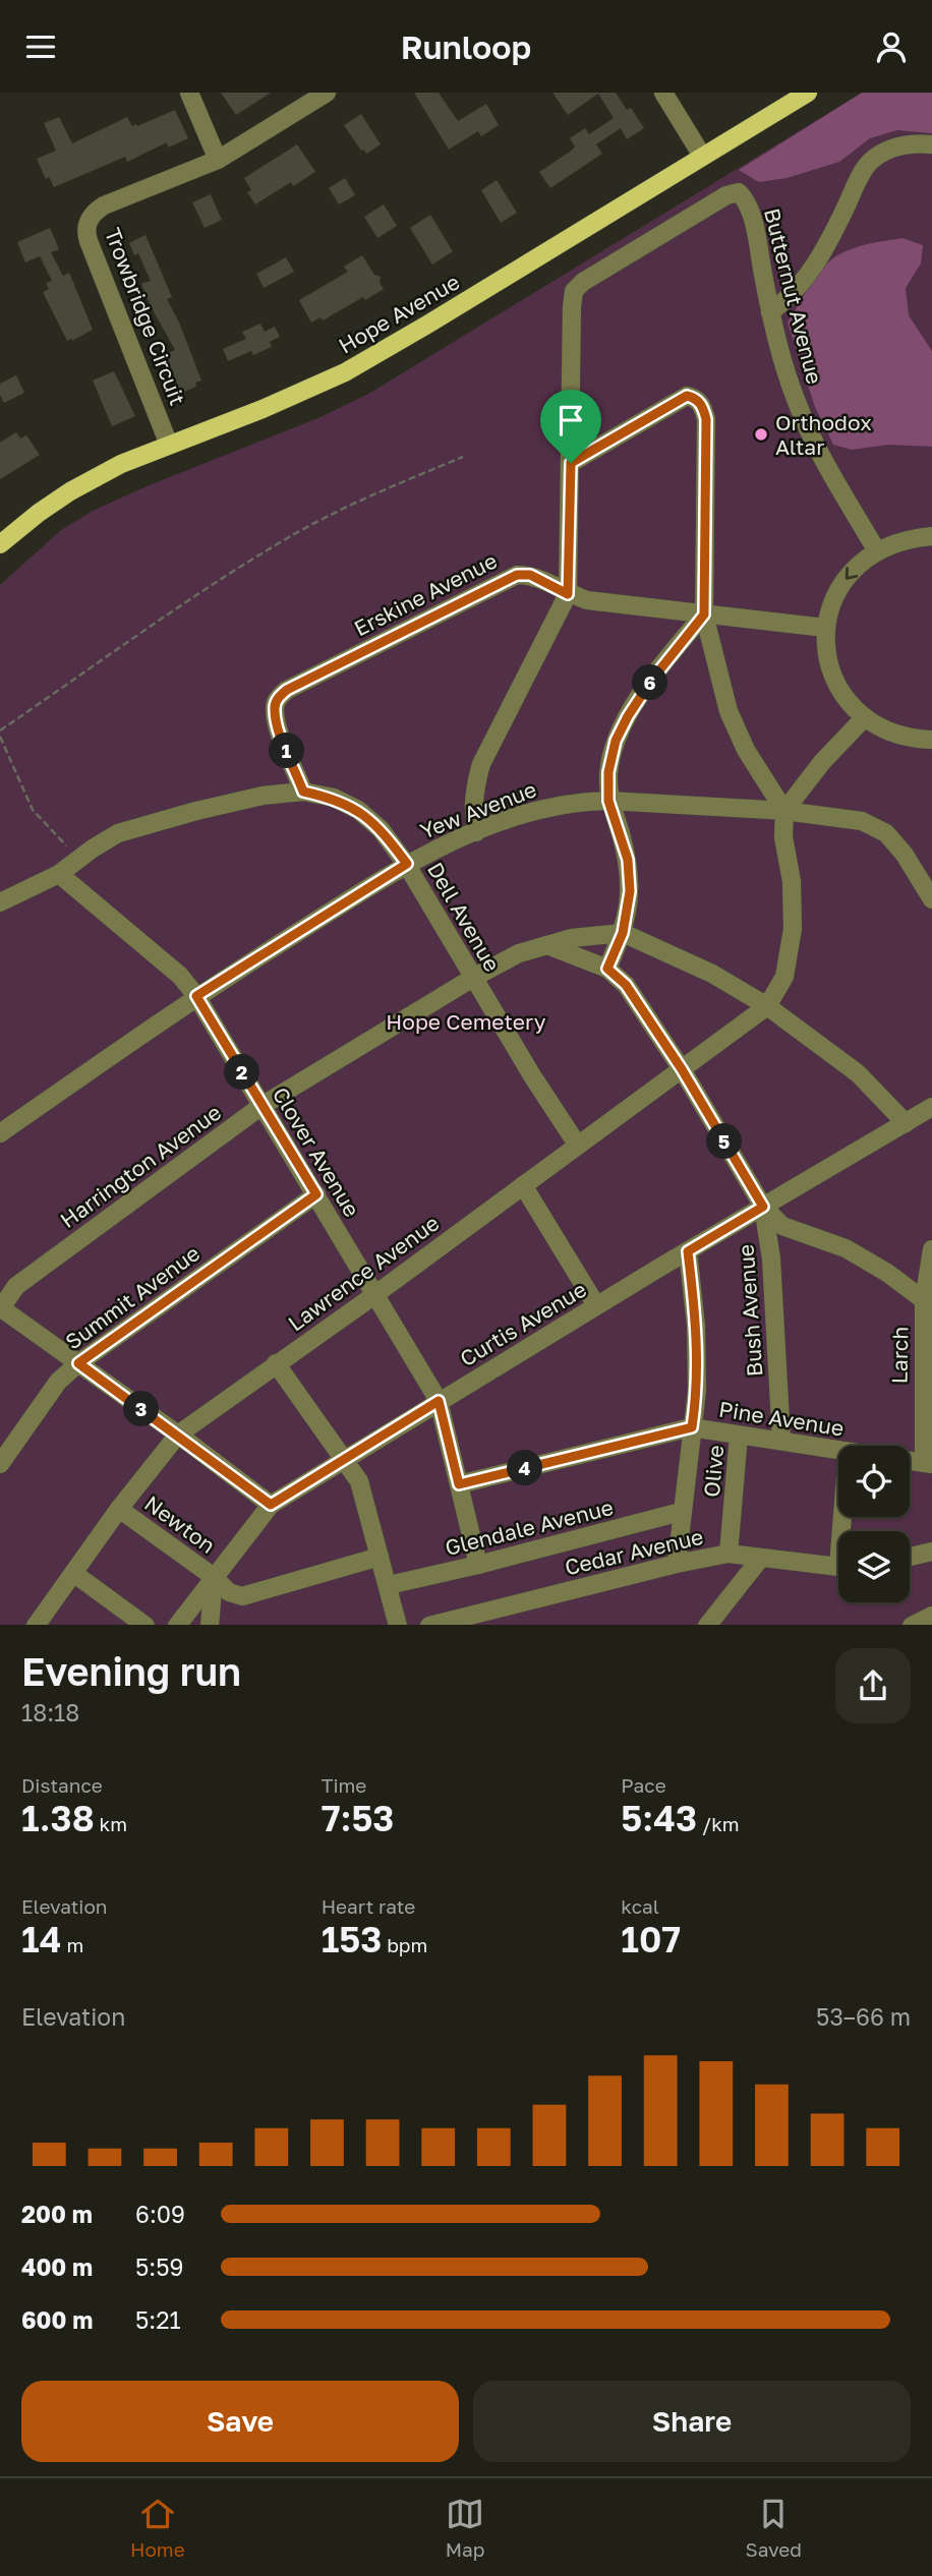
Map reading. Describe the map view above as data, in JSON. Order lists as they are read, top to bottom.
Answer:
{
  "streets": {
    "main road": ["Hope Avenue"],
    "street": [
      "Butternut Avenue",
      "Trowbridge Circuit",
      "Erskine Avenue",
      "Yew Avenue",
      "Dell Avenue",
      "Clover Avenue",
      "Harrington Avenue",
      "Lawrence Avenue",
      "Summit Avenue",
      "Bush Avenue",
      "Curtis Avenue",
      "Larch",
      "Pine Avenue",
      "Olive",
      "Newton",
      "Glendale Avenue",
      "Cedar Avenue"
    ]
  },
  "crossings": [
    ["Butternut Avenue", "Erskine Avenue"],
    ["Butternut Avenue", "Yew Avenue"],
    ["Hope Avenue", "Trowbridge Circuit"],
    ["Erskine Avenue", "Dell Avenue"],
    ["Yew Avenue", "Dell Avenue"],
    ["Yew Avenue", "Clover Avenue"],
    ["Dell Avenue", "Clover Avenue"],
    ["Dell Avenue", "Harrington Avenue"],
    ["Dell Avenue", "Lawrence Avenue"],
    ["Clover Avenue", "Harrington Avenue"],
    ["Clover Avenue", "Lawrence Avenue"],
    ["Clover Avenue", "Summit Avenue"],
    ["Clover Avenue", "Curtis Avenue"],
    ["Clover Avenue", "Pine Avenue"],
    ["Clover Avenue", "Glendale Avenue"],
    ["Harrington Avenue", "Bush Avenue"],
    ["Lawrence Avenue", "Bush Avenue"],
    ["Lawrence Avenue", "Newton"],
    ["Bush Avenue", "Curtis Avenue"],
    ["Bush Avenue", "Pine Avenue"],
    ["Curtis Avenue", "Newton"],
    ["Pine Avenue", "Olive"],
    ["Olive", "Cedar Avenue"]
  ],
  "parks": ["Hope Cemetery"],
  "places": ["Orthodox Altar"],
  "page": {
    "header": "Runloop",
    "pins": [
      "6",
      "1",
      "2",
      "5",
      "3",
      "4"
    ],
    "heading": ["Evening run", "18:18"],
    "stats": [
      ["Distance", "1.38 km"],
      ["Time", "7:53"],
      ["Pace", "5:43 /km"],
      ["Elevation", "14 m"],
      ["Heart rate", "153 bpm"],
      ["kcal", "107"]
    ],
    "chart": ["Elevation", "53–66 m"],
    "list": [
      {
        "name": "200 m",
        "note": "6:09"
      },
      {
        "name": "400 m",
        "note": "5:59"
      },
      {
        "name": "600 m",
        "note": "5:21"
      }
    ],
    "buttons": ["Save", "Share"],
    "tabs": ["Home", "Map", "Saved"]
  }
}
